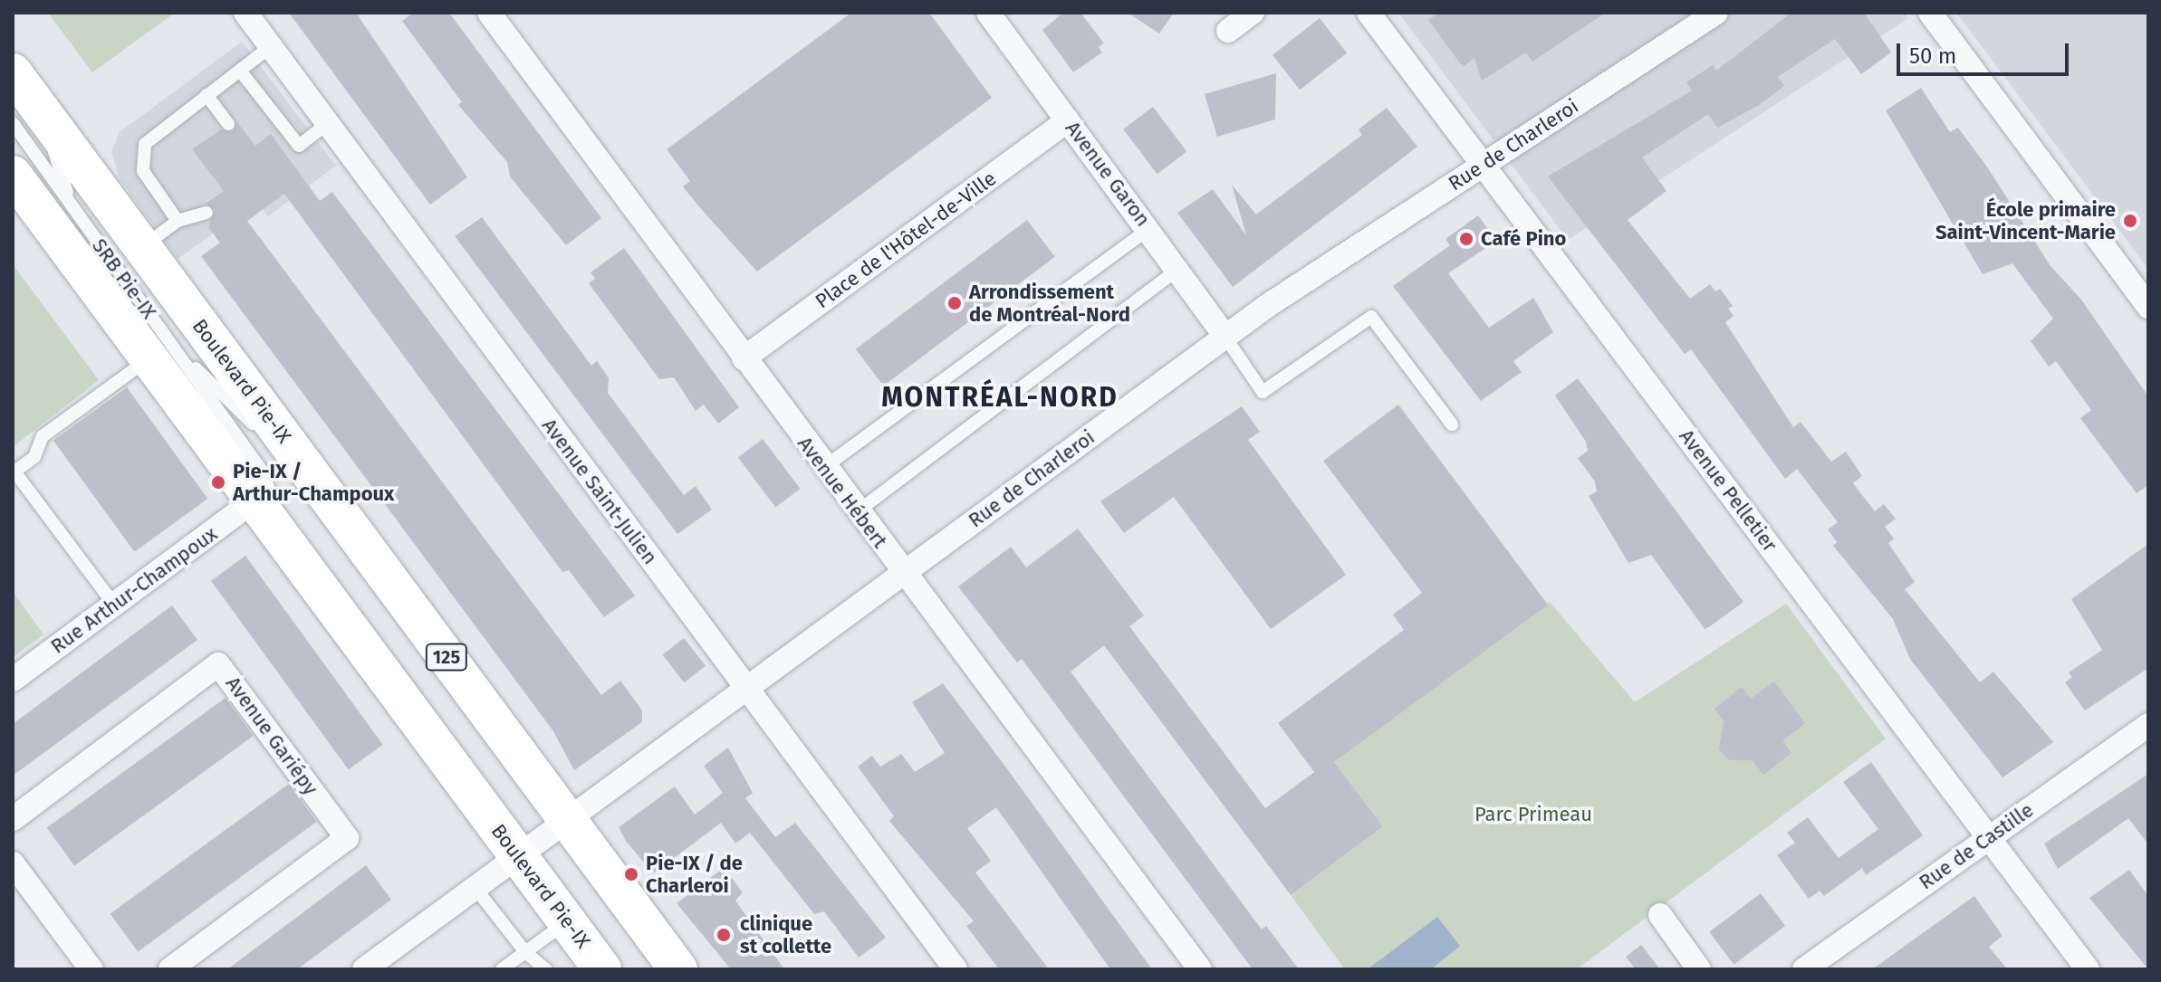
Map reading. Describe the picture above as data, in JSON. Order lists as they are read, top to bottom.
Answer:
{
  "streets": {
    "main road": ["Boulevard Pie-IX", "125"],
    "street": [
      "Rue de Charleroi",
      "Avenue Garon",
      "Place de l'Hôtel-de-Ville",
      "Avenue Pelletier",
      "Avenue Saint-Julien",
      "Avenue Hébert",
      "Rue Arthur-Champoux",
      "Avenue Gariépy",
      "Rue de Castille"
    ],
    "lane": ["SRB Pie-IX"]
  },
  "crossings": [
    ["Rue de Charleroi", "Avenue Garon"],
    ["Rue de Charleroi", "Boulevard Pie-IX"],
    ["Rue de Charleroi", "Avenue Pelletier"],
    ["Rue de Charleroi", "Avenue Saint-Julien"],
    ["Rue de Charleroi", "Avenue Hébert"],
    ["Avenue Garon", "Place de l'Hôtel-de-Ville"],
    ["Place de l'Hôtel-de-Ville", "Avenue Hébert"],
    ["SRB Pie-IX", "Boulevard Pie-IX"],
    ["Boulevard Pie-IX", "Rue Arthur-Champoux"],
    ["Avenue Pelletier", "Rue de Castille"]
  ],
  "districts": ["MONTRÉAL-NORD"],
  "parks": ["Parc Primeau"],
  "places": [
    "École primaire Saint-Vincent-Marie",
    "Café Pino",
    "Arrondissement de Montréal-Nord",
    "Pie-IX / Arthur-Champoux",
    "Pie-IX / de Charleroi",
    "clinique st collette"
  ],
  "scale_bar": "50 m"
}
